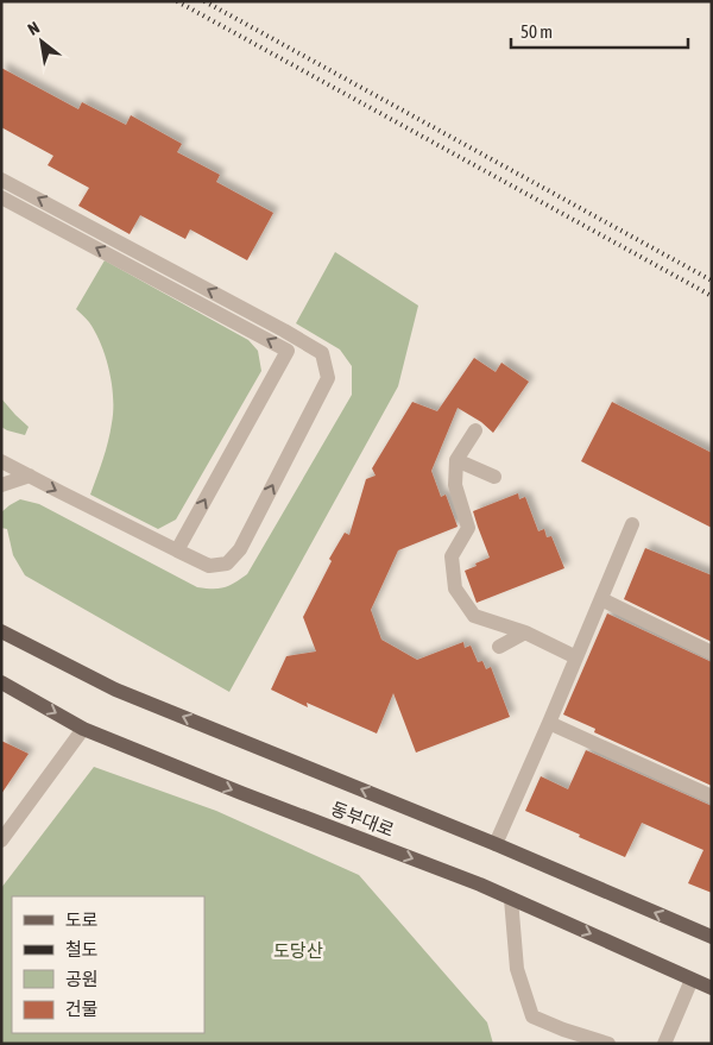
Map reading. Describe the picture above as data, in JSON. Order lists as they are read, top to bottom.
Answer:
{
  "streets": {
    "main road": ["동부대로"]
  },
  "parks": ["도당산"],
  "legend": [
    "도로",
    "철도",
    "공원",
    "건물"
  ],
  "scale_bar": "50 m",
  "north": "top left"
}
